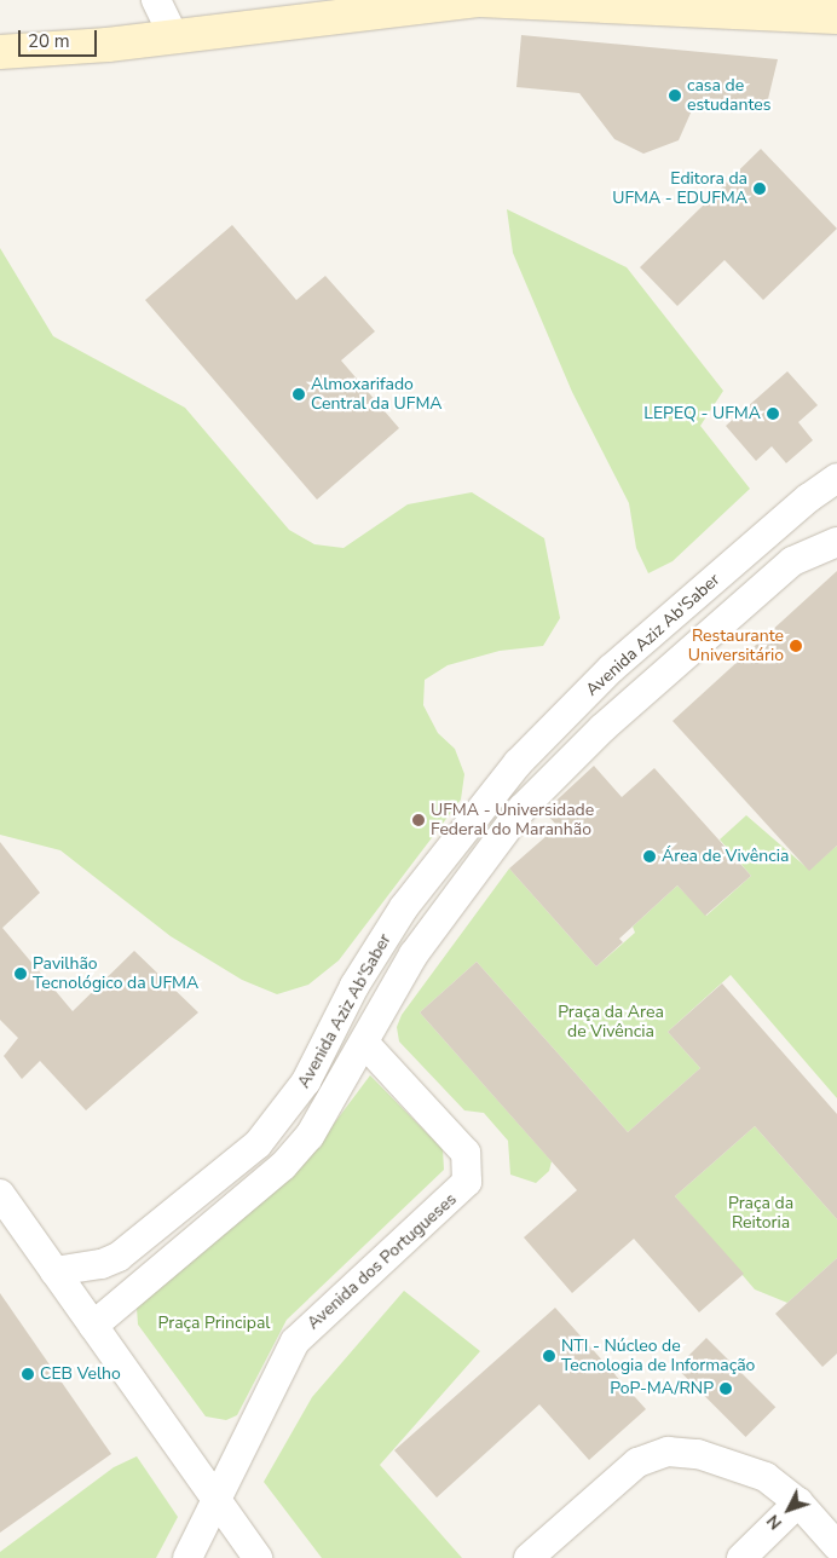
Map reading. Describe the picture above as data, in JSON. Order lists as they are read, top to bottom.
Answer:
{
  "streets": {
    "street": ["Avenida Aziz Ab'Saber", "Avenida dos Portugueses"]
  },
  "crossings": [
    ["Avenida Aziz Ab'Saber", "Avenida dos Portugueses"]
  ],
  "parks": ["Praça da Area de Vivência", "Praça da Reitoria", "Praça Principal"],
  "places": [
    "casa de estudantes",
    "Editora da UFMA - EDUFMA",
    "Almoxarifado Central da UFMA",
    "LEPEQ - UFMA",
    "Restaurante Universitário",
    "UFMA - Universidade Federal do Maranhão",
    "Área de Vivência",
    "Pavilhão Tecnológico da UFMA",
    "NTI - Núcleo de Tecnologia de Informação",
    "CEB Velho",
    "PoP-MA/RNP"
  ],
  "scale_bar": "20 m",
  "north": "bottom left"
}
